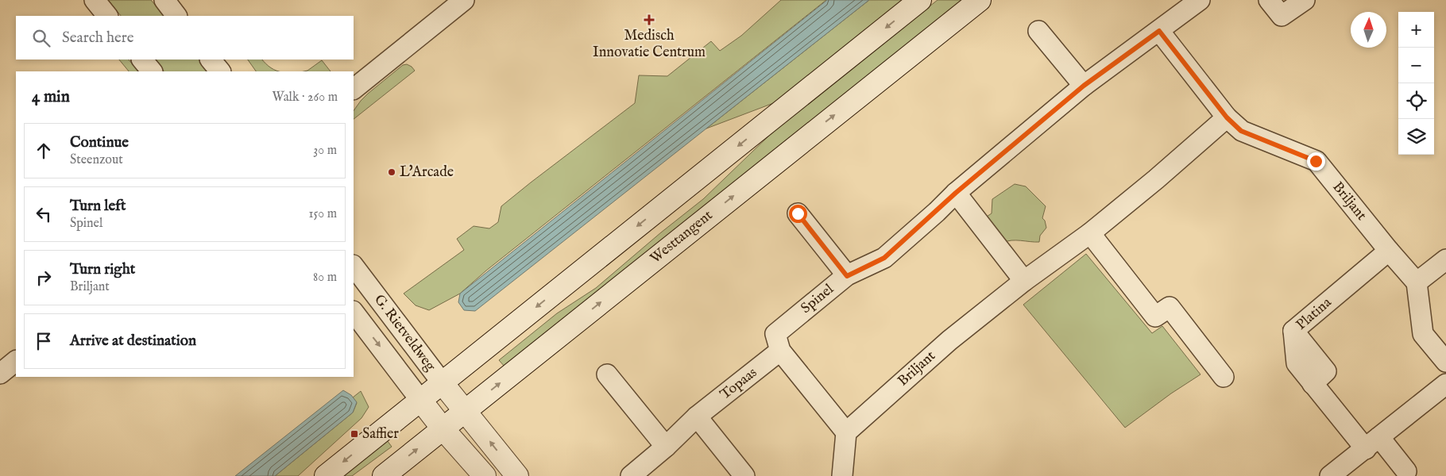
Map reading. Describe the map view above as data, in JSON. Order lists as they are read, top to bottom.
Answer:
{
  "streets": {
    "main road": ["Westtangent"],
    "street": [
      "Briljant",
      "Spinel",
      "Platina",
      "G. Rietveldweg",
      "Topaas"
    ]
  },
  "crossings": [
    ["Briljant", "Spinel"],
    ["Briljant", "Platina"],
    ["Spinel", "Topaas"]
  ],
  "places": {
    "health": ["Medisch Innovatie Centrum"],
    "other": ["L'Arcade"],
    "transit": ["Saffier"]
  },
  "north": "top",
  "page": {
    "map_buttons": ["+", "−"],
    "search": "Search here",
    "heading": ["4 min", "Walk · 260 m"],
    "list": [
      ["Continue", "Steenzout", "30 m"],
      ["Turn left", "Spinel", "150 m"],
      ["Turn right", "Briljant", "80 m"],
      "Arrive at destination"
    ]
  }
}
